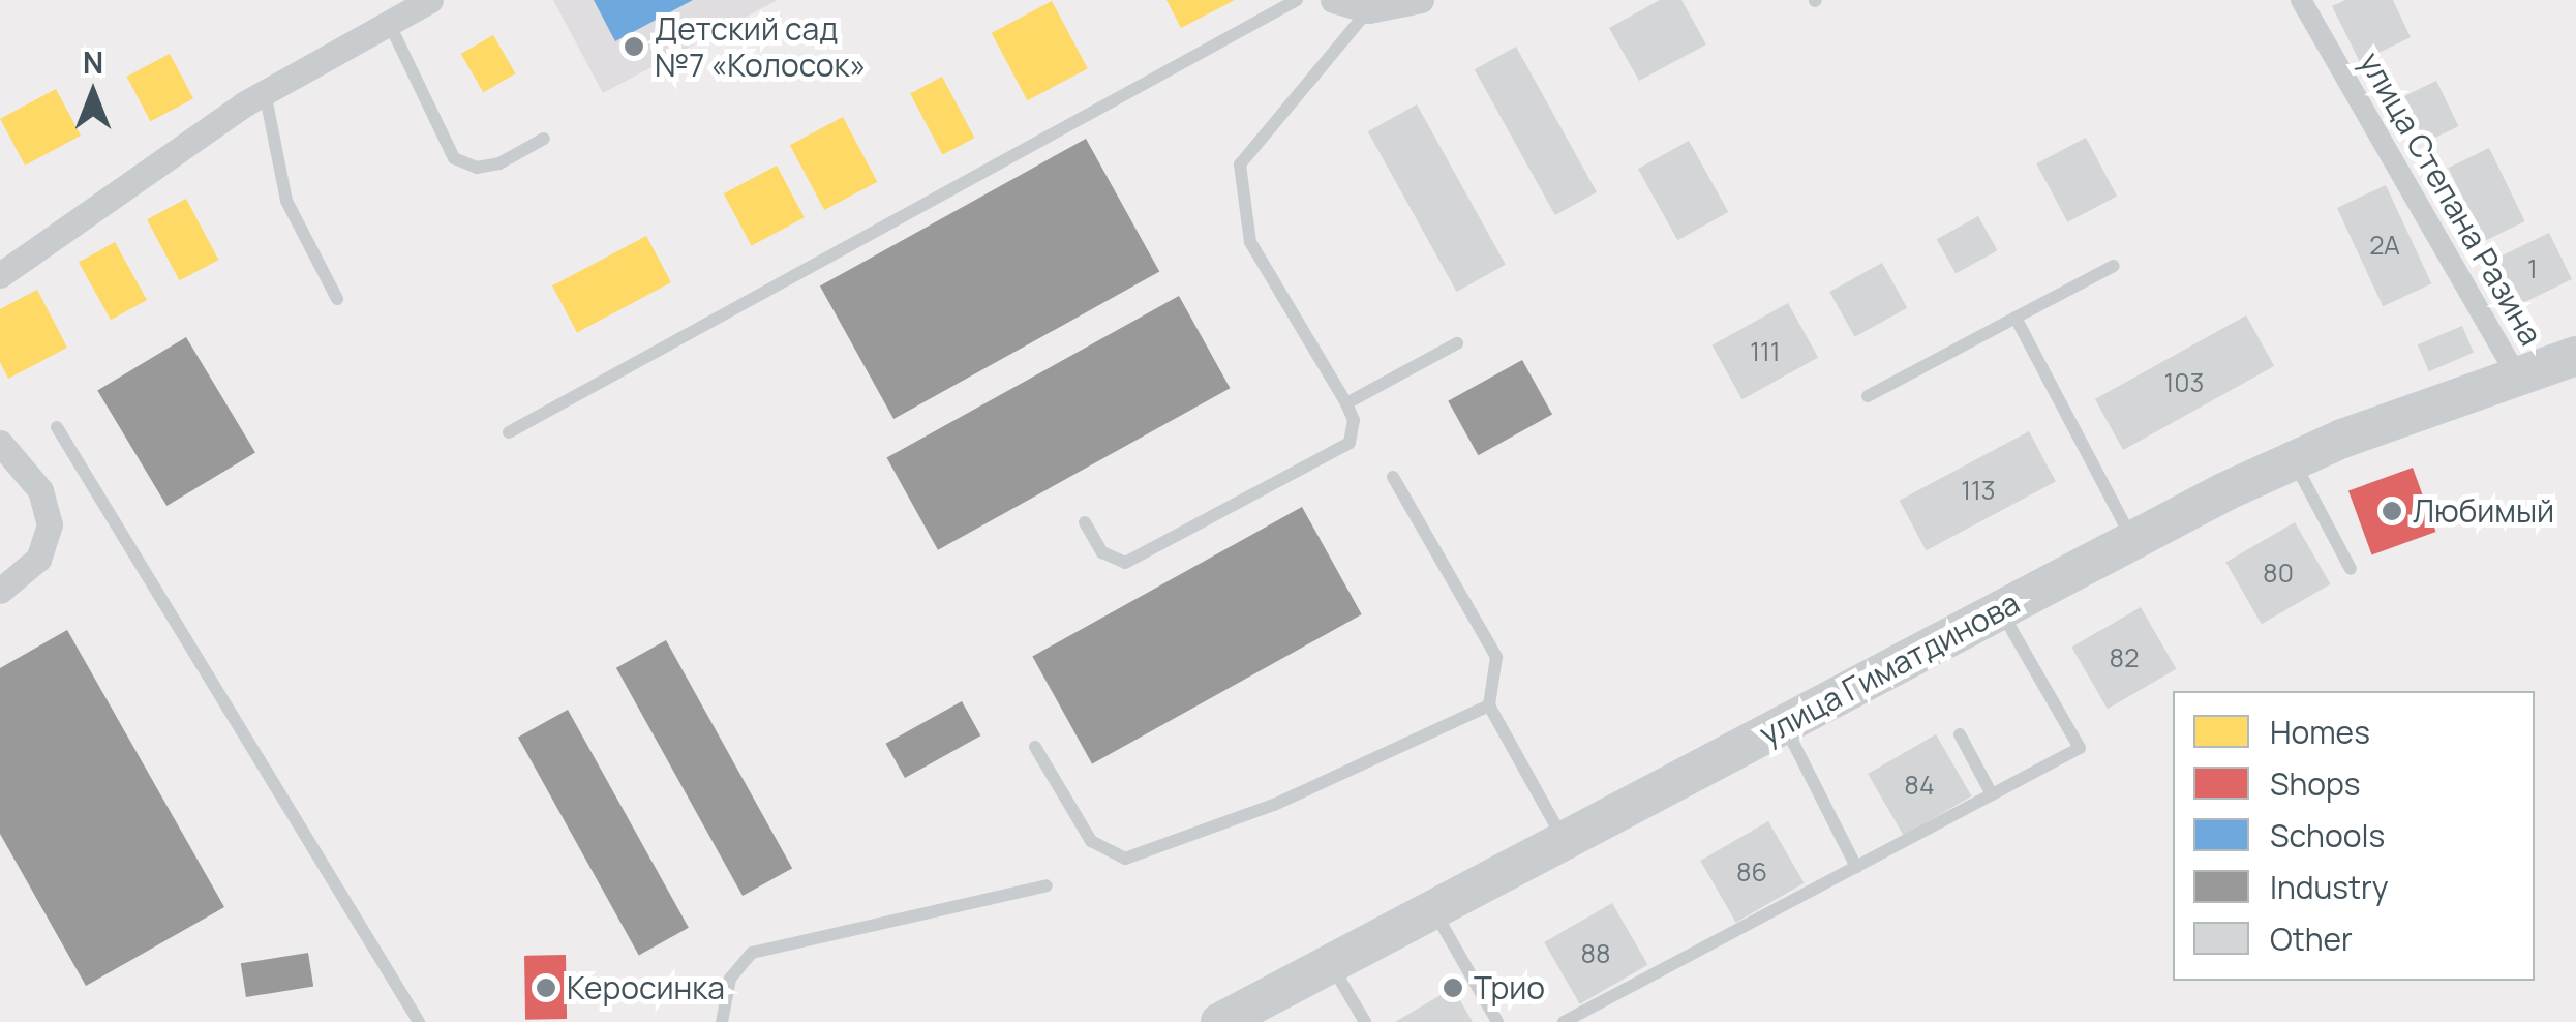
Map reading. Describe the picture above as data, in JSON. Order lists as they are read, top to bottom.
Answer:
{
  "streets": {
    "main road": ["улица Гиматдинова"],
    "street": ["улица Степана Разина"]
  },
  "crossings": [
    ["улица Степана Разина", "улица Гиматдинова"]
  ],
  "places": [
    "Детский сад №7 «Колосок»",
    "Любимый",
    "Керосинка",
    "Трио"
  ],
  "house_numbers": [
    "2А",
    "1",
    "111",
    "103",
    "113",
    "80",
    "82",
    "84",
    "86",
    "88"
  ],
  "legend": [
    "Homes",
    "Shops",
    "Schools",
    "Industry",
    "Other"
  ],
  "north": "top"
}
